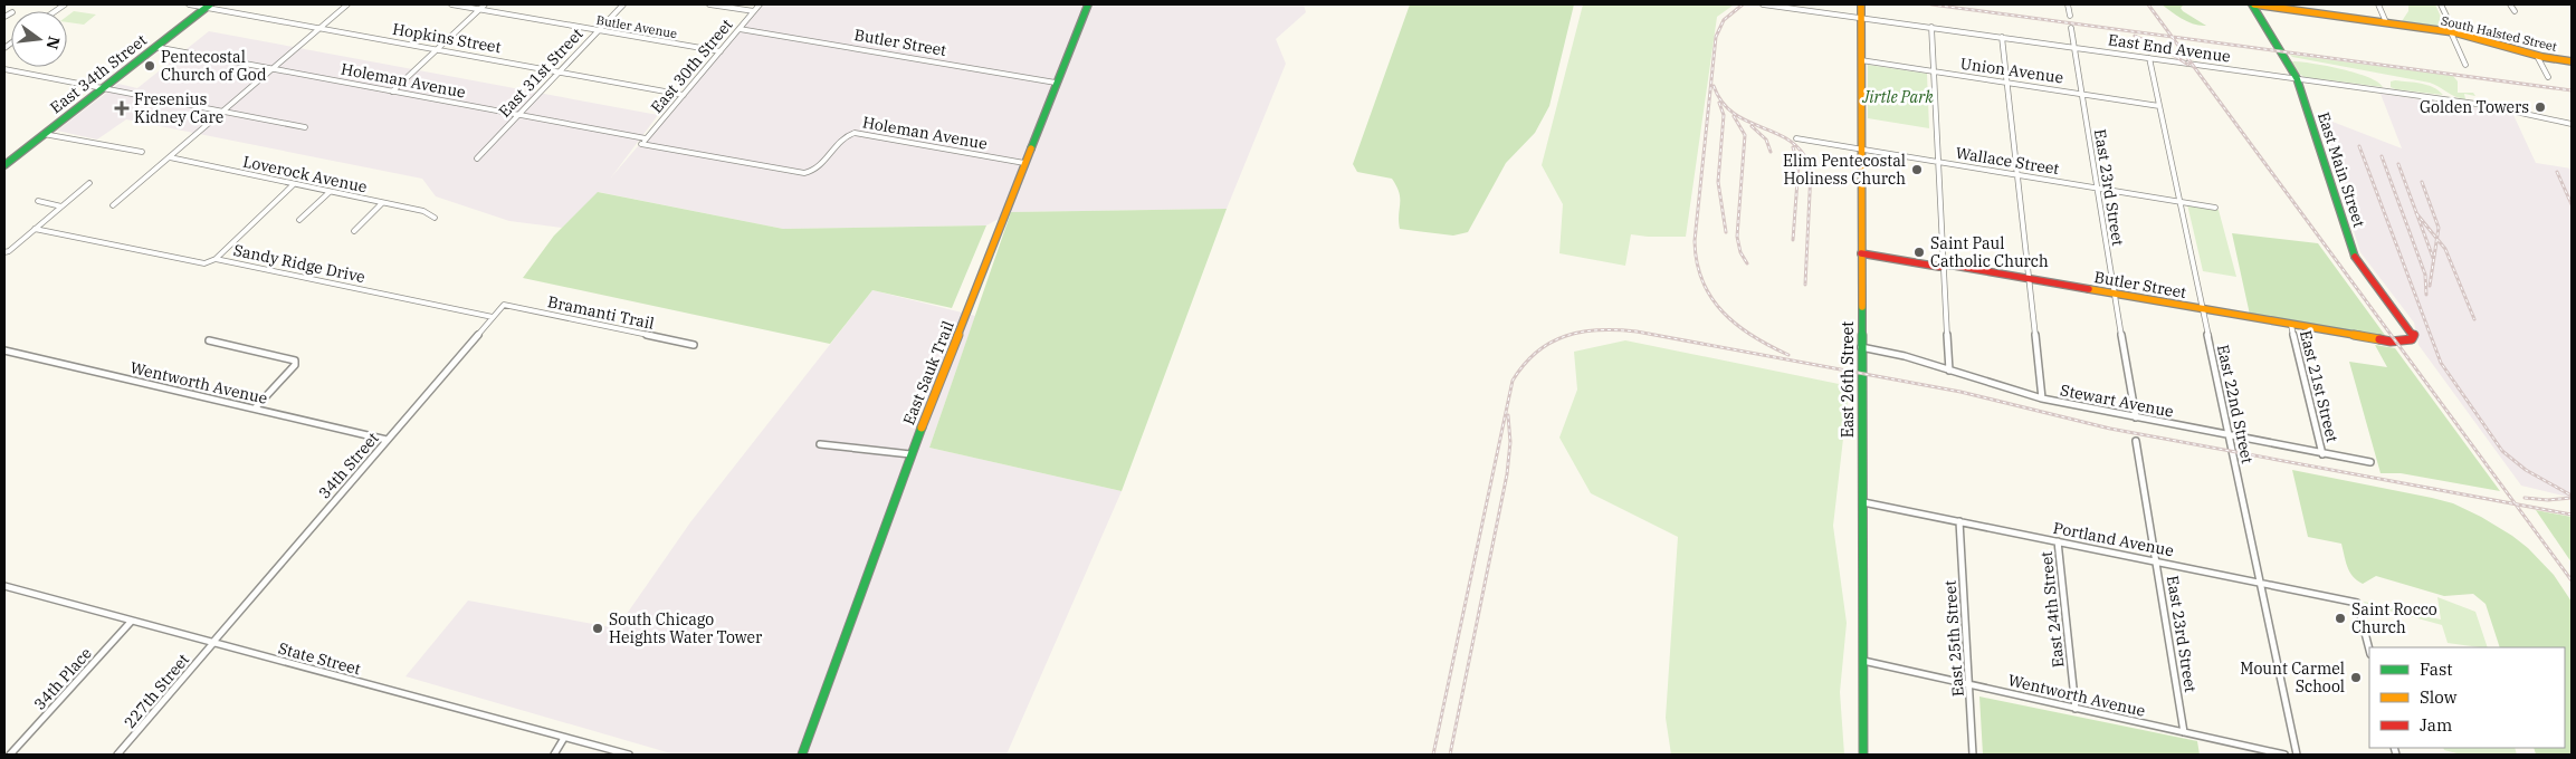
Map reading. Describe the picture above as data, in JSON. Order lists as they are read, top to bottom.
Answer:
{
  "streets": {
    "street": [
      "Butler Avenue",
      "South Halsted Street",
      "Hopkins Street",
      "Butler Street",
      "East End Avenue",
      "East 30th Street",
      "Union Avenue",
      "East 31st Street",
      "East 34th Street",
      "Holeman Avenue",
      "Wallace Street",
      "East Main Street",
      "Loverock Avenue",
      "East 23rd Street",
      "Sandy Ridge Drive",
      "Bramanti Trail",
      "East Sauk Trail",
      "East 26th Street",
      "Wentworth Avenue",
      "East 21st Street",
      "Stewart Avenue",
      "East 22nd Street",
      "34th Street",
      "Portland Avenue",
      "East 24th Street",
      "East 25th Street",
      "State Street",
      "34th Place",
      "227th Street"
    ]
  },
  "crossings": [
    ["Butler Avenue", "East 30th Street"],
    ["Butler Avenue", "East 31st Street"],
    ["South Halsted Street", "East Main Street"],
    ["Hopkins Street", "East 30th Street"],
    ["Hopkins Street", "East 31st Street"],
    ["Hopkins Street", "East 34th Street"],
    ["Butler Street", "East 30th Street"],
    ["Butler Street", "East Main Street"],
    ["Butler Street", "East 23rd Street"],
    ["Butler Street", "East Sauk Trail"],
    ["Butler Street", "East 26th Street"],
    ["Butler Street", "East 21st Street"],
    ["Butler Street", "East 22nd Street"],
    ["East End Avenue", "East Main Street"],
    ["East End Avenue", "East 23rd Street"],
    ["East End Avenue", "East 26th Street"],
    ["East End Avenue", "East 22nd Street"],
    ["East 30th Street", "Holeman Avenue"],
    ["Union Avenue", "East 23rd Street"],
    ["Union Avenue", "East 26th Street"],
    ["Union Avenue", "East 22nd Street"],
    ["East 31st Street", "Holeman Avenue"],
    ["East 34th Street", "Holeman Avenue"],
    ["Holeman Avenue", "East Sauk Trail"],
    ["Wallace Street", "East 23rd Street"],
    ["Wallace Street", "East 26th Street"],
    ["Wallace Street", "East 22nd Street"],
    ["East 23rd Street", "Wentworth Avenue"],
    ["East 23rd Street", "Stewart Avenue"],
    ["East 23rd Street", "Portland Avenue"],
    ["Sandy Ridge Drive", "34th Street"],
    ["Bramanti Trail", "34th Street"],
    ["East 26th Street", "Wentworth Avenue"],
    ["East 26th Street", "Stewart Avenue"],
    ["East 26th Street", "Portland Avenue"],
    ["Wentworth Avenue", "34th Street"],
    ["Wentworth Avenue", "East 24th Street"],
    ["Wentworth Avenue", "East 25th Street"],
    ["East 21st Street", "Stewart Avenue"],
    ["Stewart Avenue", "East 22nd Street"],
    ["East 22nd Street", "Portland Avenue"],
    ["34th Street", "State Street"],
    ["34th Street", "227th Street"],
    ["Portland Avenue", "East 24th Street"],
    ["Portland Avenue", "East 25th Street"],
    ["State Street", "34th Place"],
    ["State Street", "227th Street"]
  ],
  "parks": ["Jirtle Park"],
  "places": {
    "other": [
      "Pentecostal Church of God",
      "Golden Towers",
      "Elim Pentecostal Holiness Church",
      "Saint Paul Catholic Church",
      "Saint Rocco Church",
      "South Chicago Heights Water Tower",
      "Mount Carmel School"
    ],
    "health": ["Fresenius Kidney Care"]
  },
  "legend": ["Fast", "Slow", "Jam"],
  "north": "right"
}
